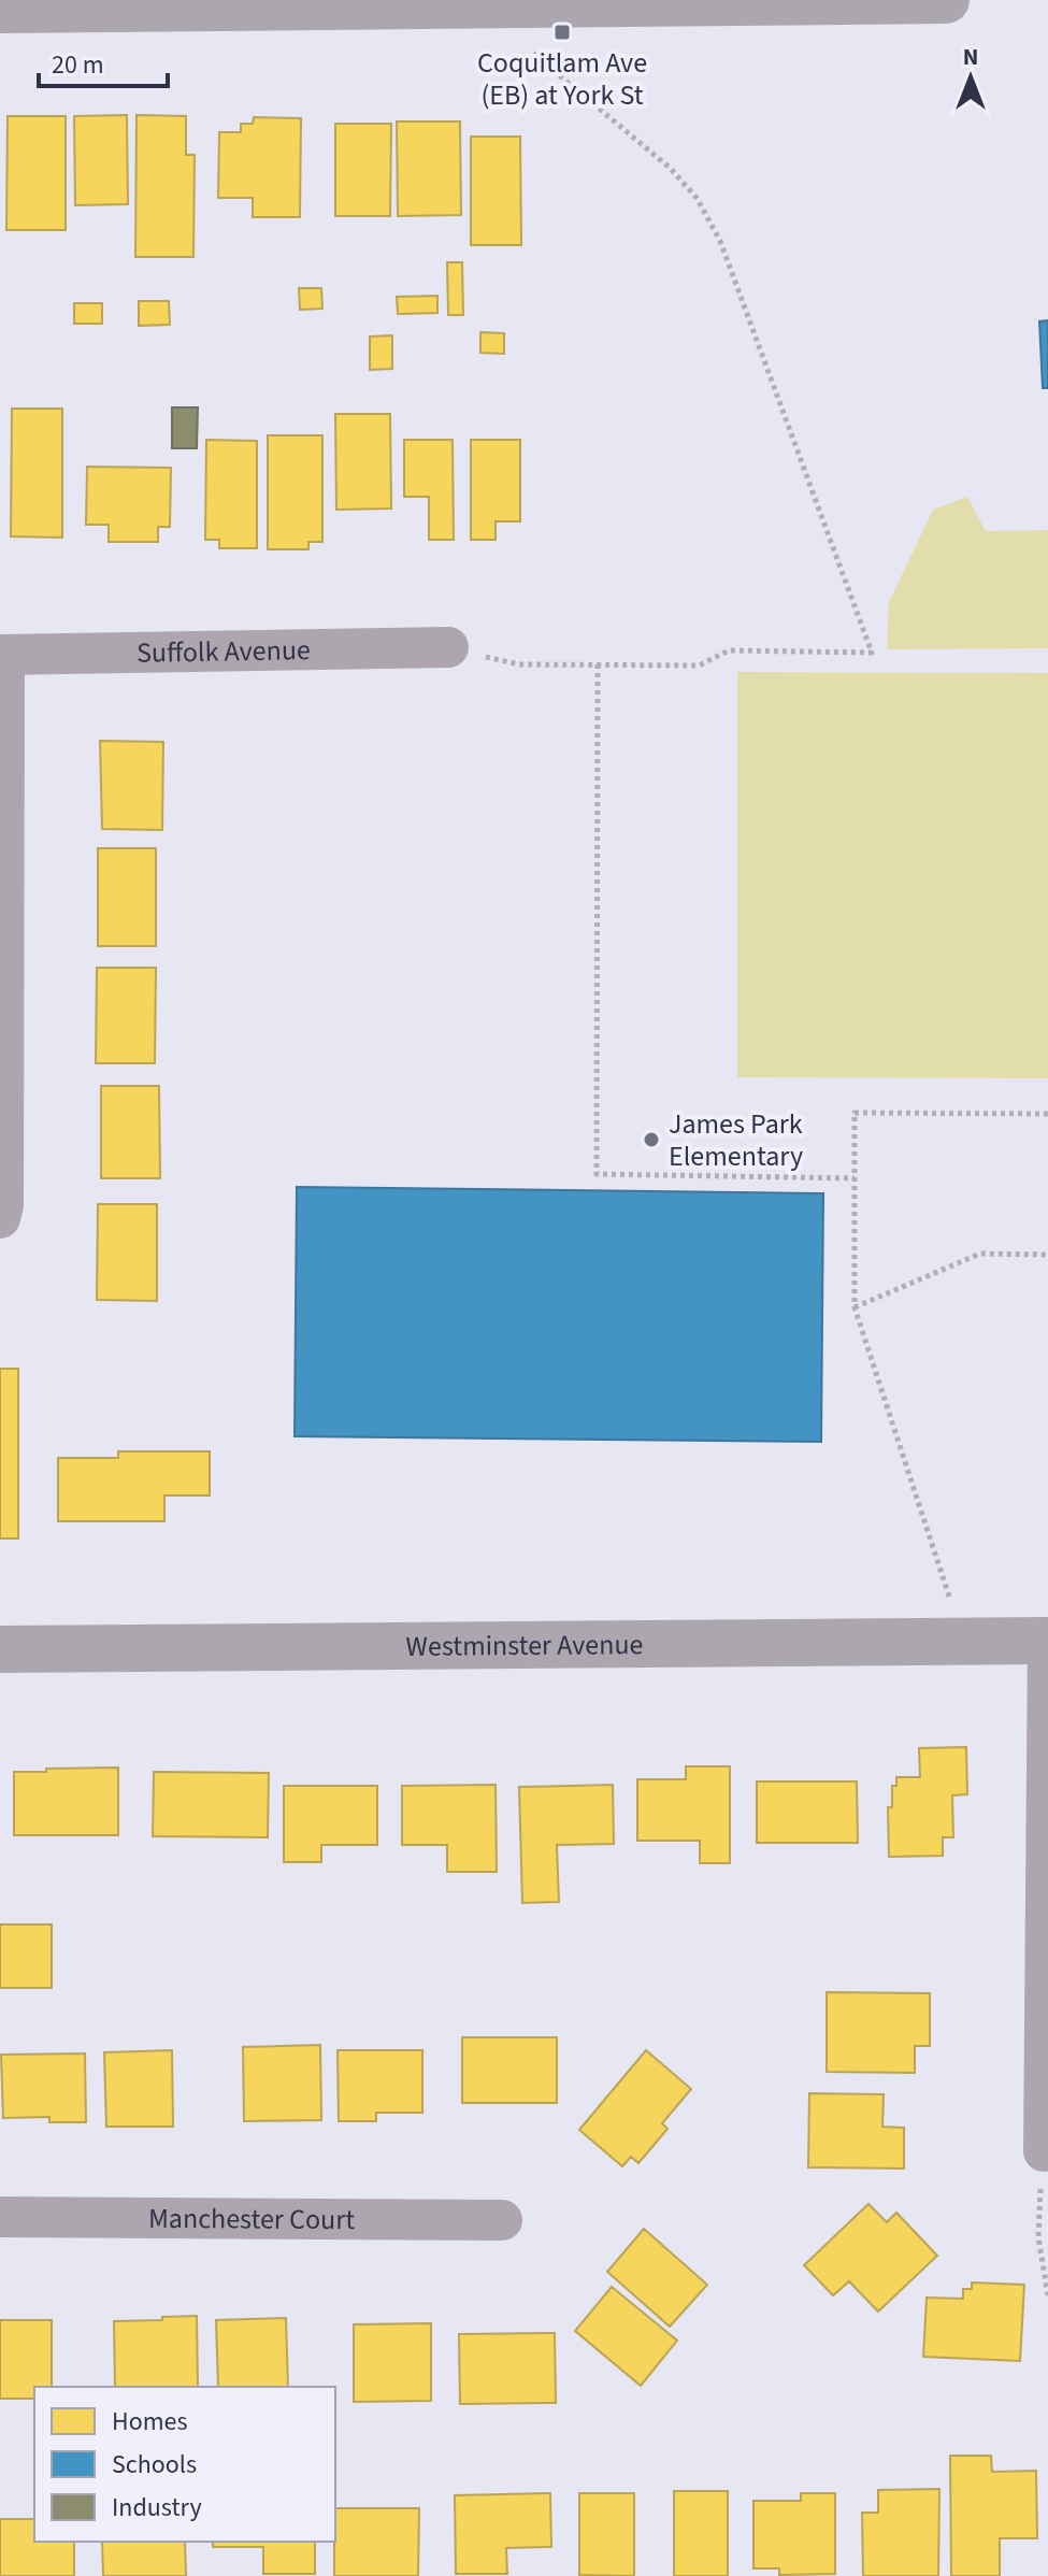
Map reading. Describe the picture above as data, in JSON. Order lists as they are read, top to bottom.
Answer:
{
  "streets": {
    "street": ["Suffolk Avenue", "Westminster Avenue", "Manchester Court"]
  },
  "places": {
    "transit": ["Coquitlam Ave (EB) at York St"],
    "other": ["James Park Elementary"]
  },
  "legend": ["Homes", "Schools", "Industry"],
  "scale_bar": "20 m",
  "north": "top"
}
